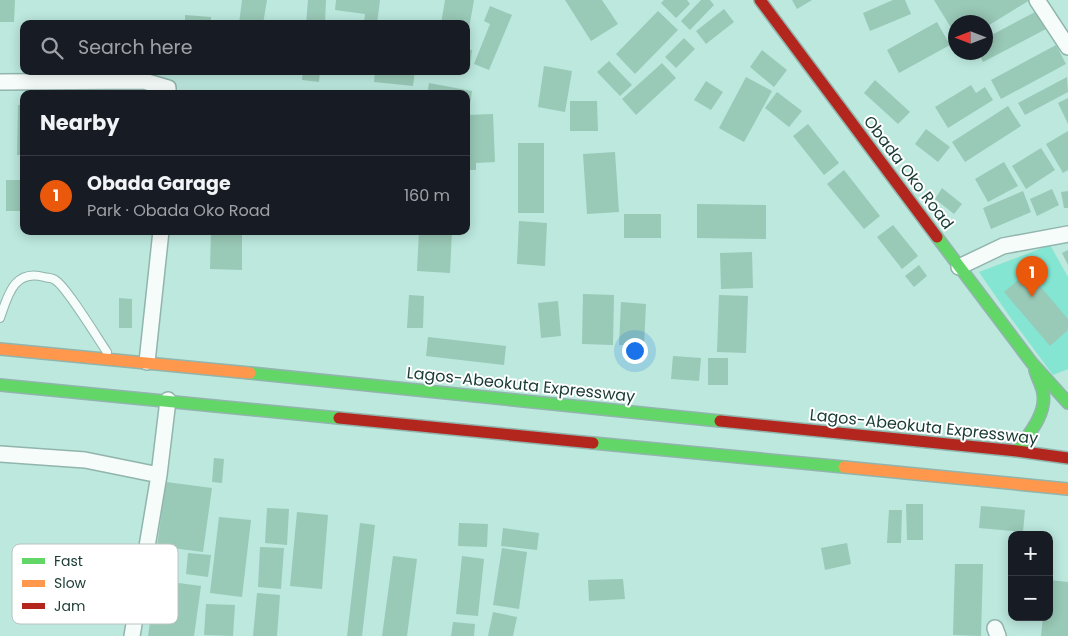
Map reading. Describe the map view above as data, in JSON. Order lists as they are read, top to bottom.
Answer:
{
  "streets": {
    "main road": ["Obada Oko Road", "Lagos-Abeokuta Expressway"]
  },
  "legend": ["Fast", "Slow", "Jam"],
  "north": "left",
  "page": {
    "search": "Search here",
    "heading": "Nearby",
    "list": [
      {
        "mark": "1",
        "name": "Obada Garage",
        "note": "Park · Obada Oko Road",
        "value": "160 m"
      }
    ],
    "pins": "1",
    "map_buttons": ["+", "−"]
  }
}
